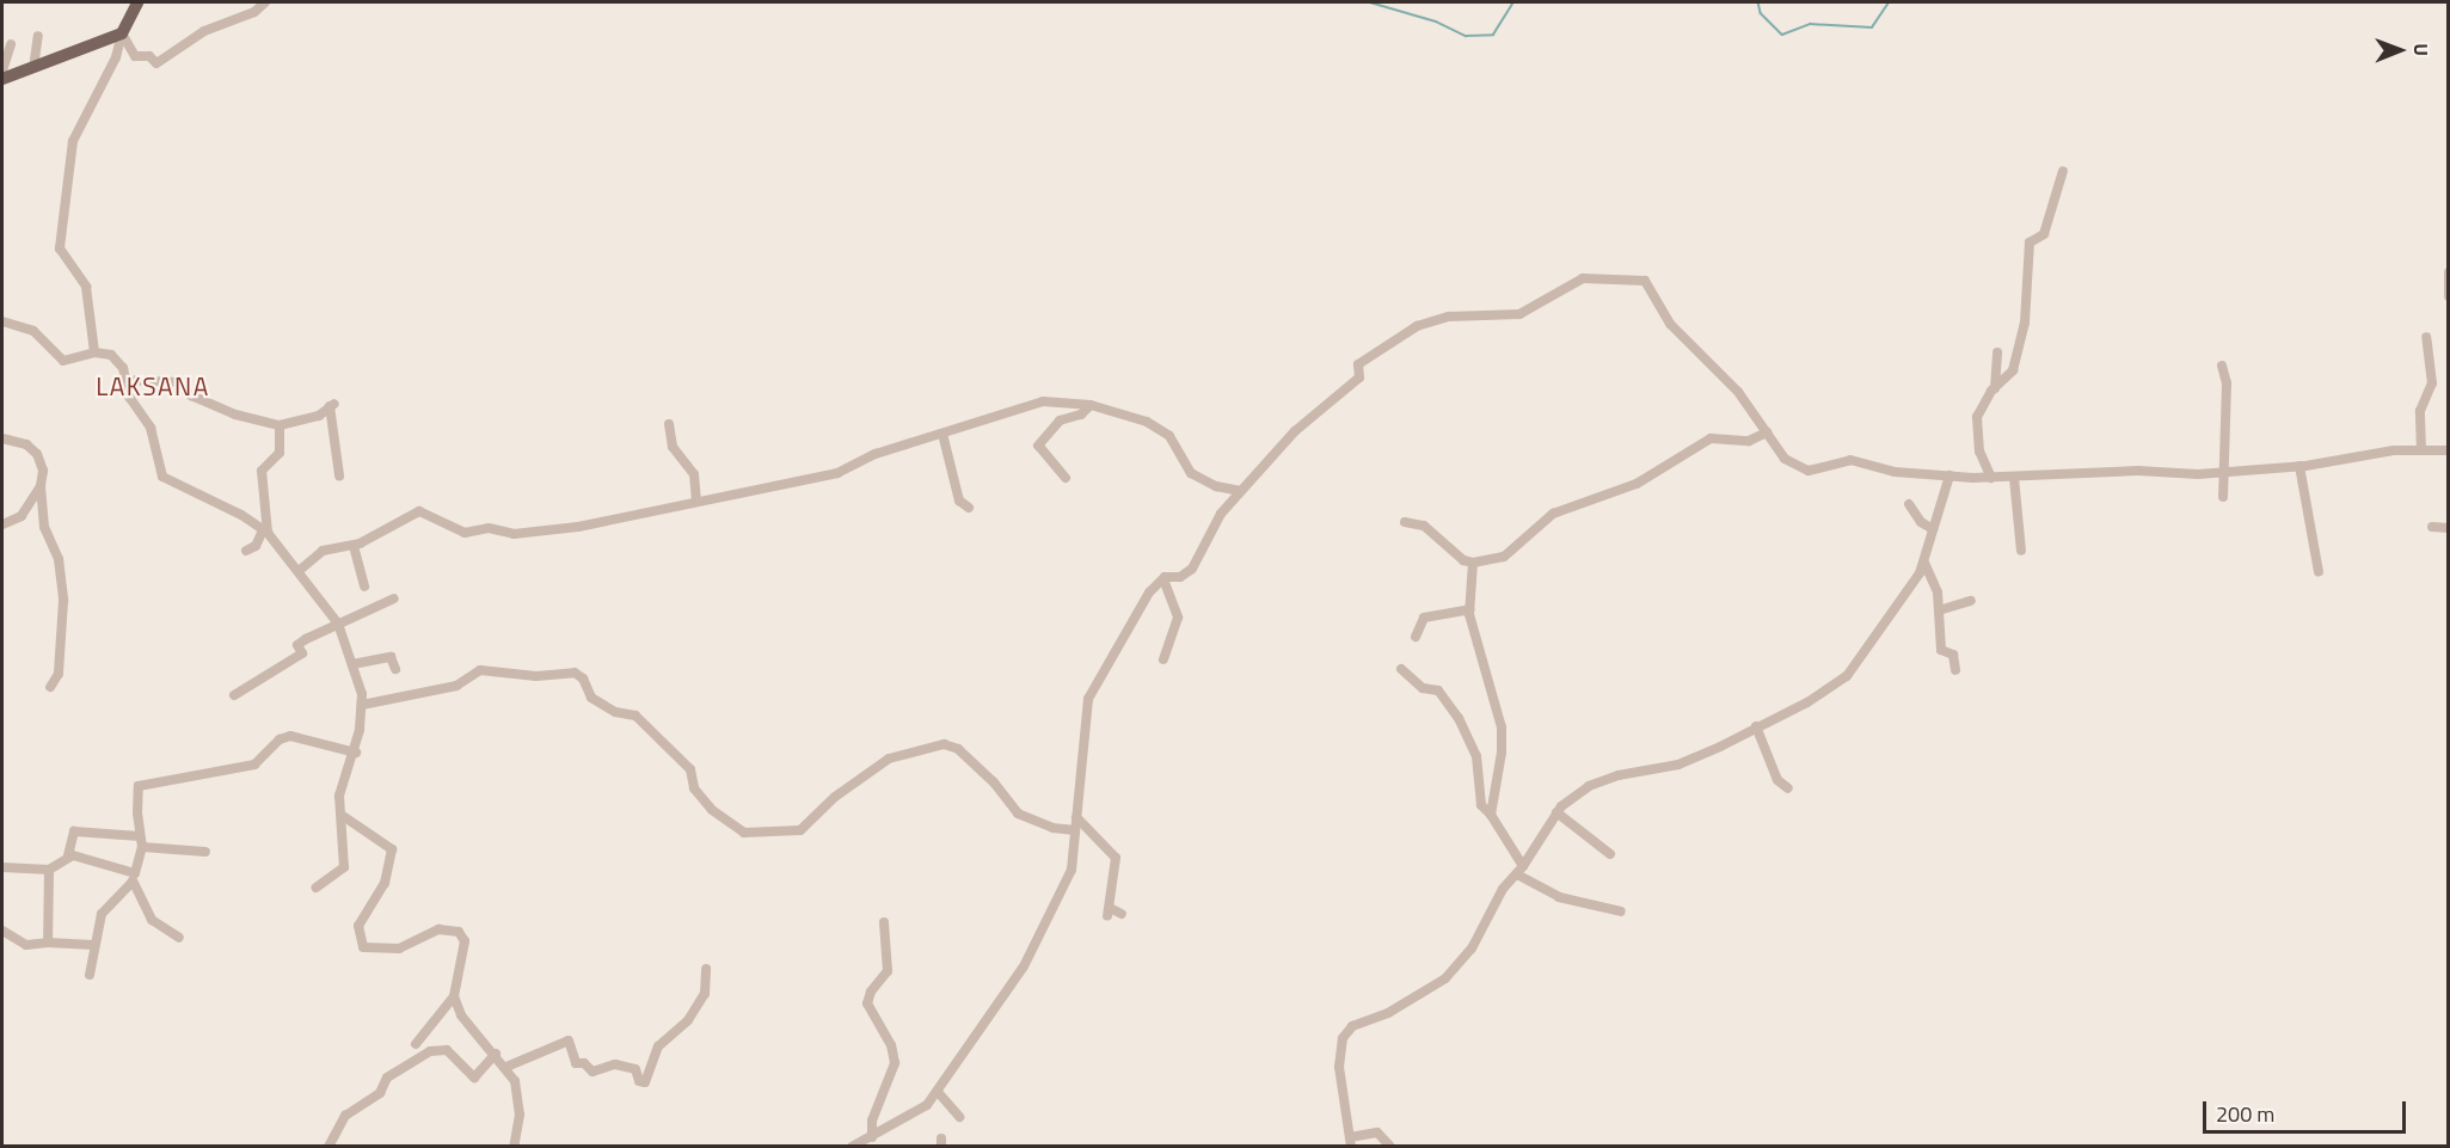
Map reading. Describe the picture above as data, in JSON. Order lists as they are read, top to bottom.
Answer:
{
  "districts": ["LAKSANA"],
  "scale_bar": "200 m",
  "north": "right"
}
